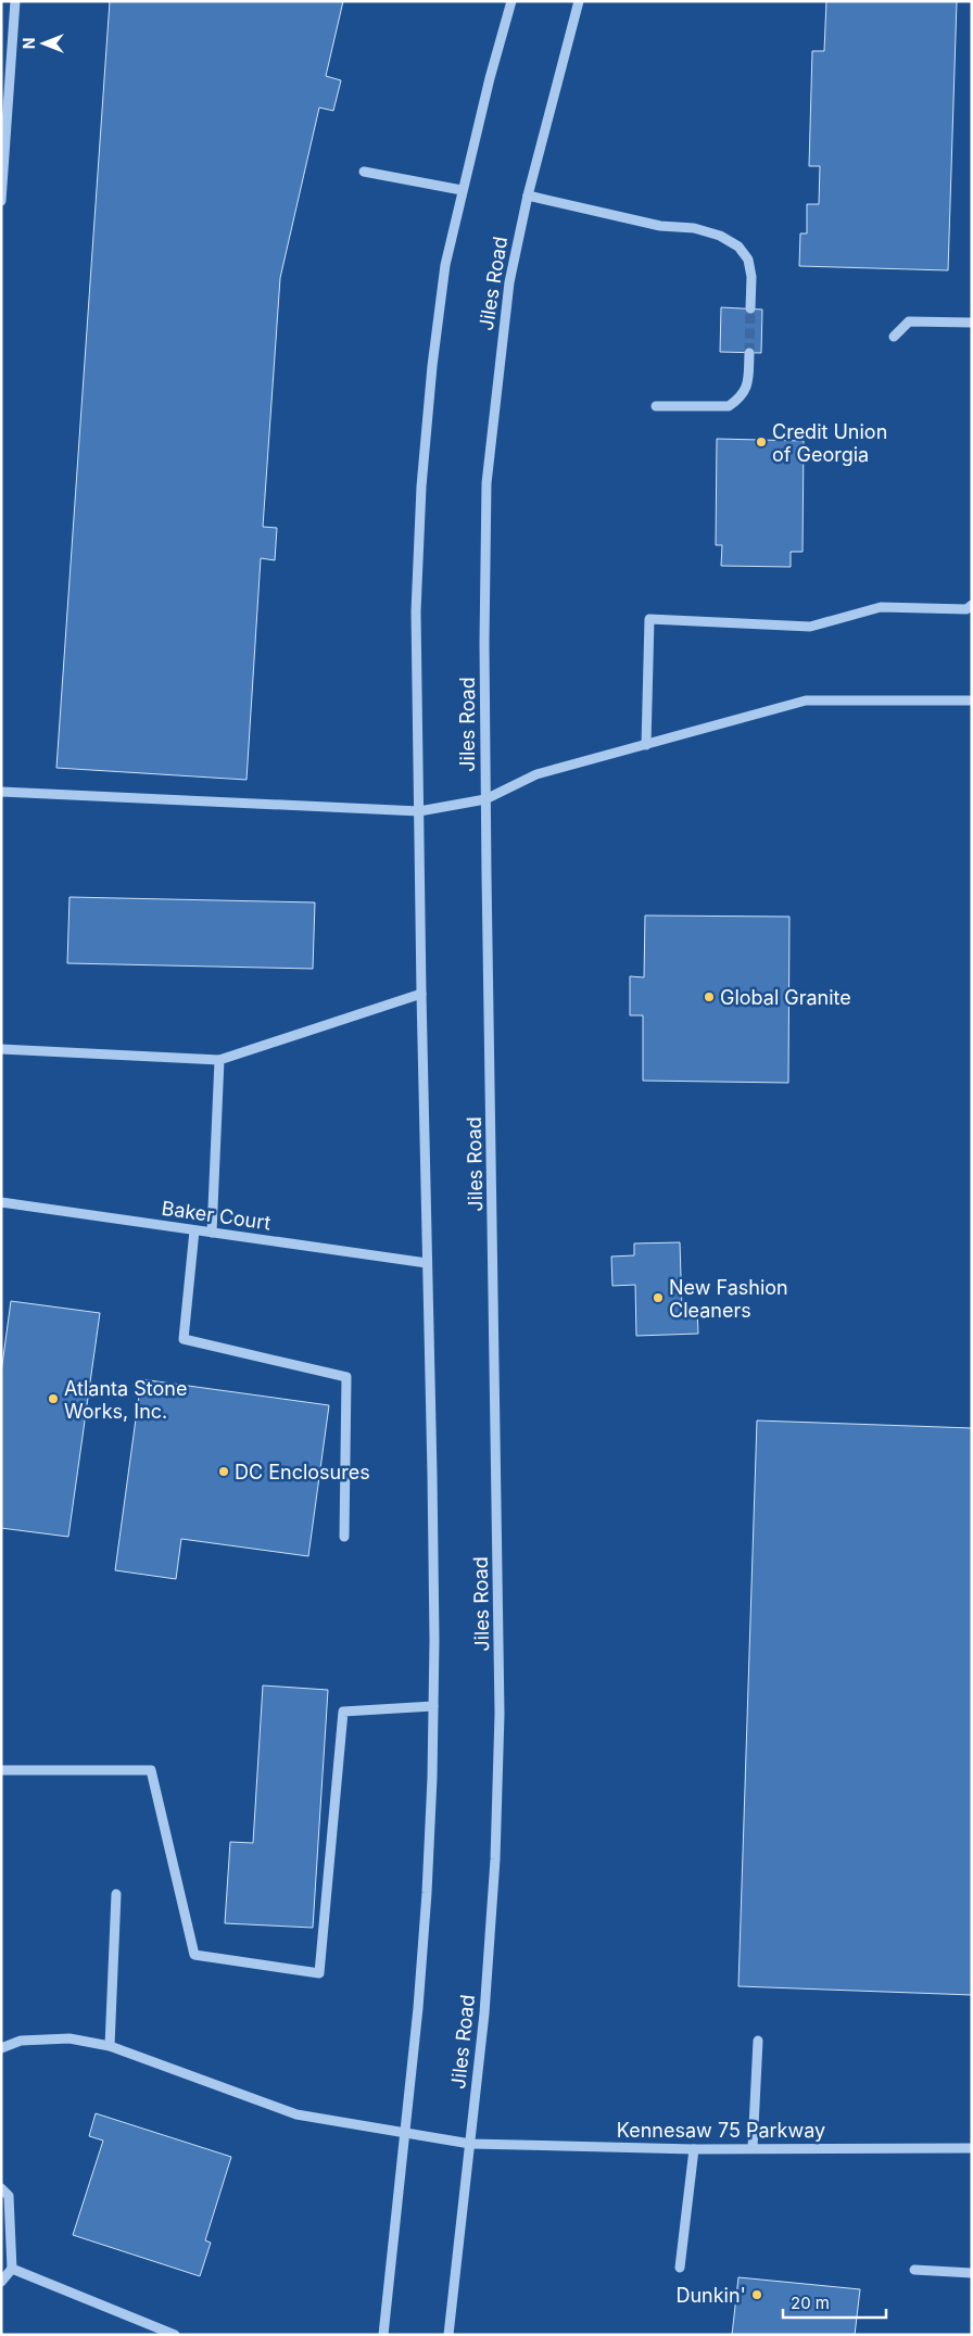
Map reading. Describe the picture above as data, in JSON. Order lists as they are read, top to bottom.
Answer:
{
  "streets": {
    "street": ["Jiles Road", "Baker Court", "Kennesaw 75 Parkway"]
  },
  "crossings": [
    ["Jiles Road", "Kennesaw 75 Parkway"]
  ],
  "places": [
    "Credit Union of Georgia",
    "Global Granite",
    "New Fashion Cleaners",
    "Atlanta Stone Works, Inc.",
    "DC Enclosures",
    "Dunkin'"
  ],
  "scale_bar": "20 m",
  "north": "left"
}
